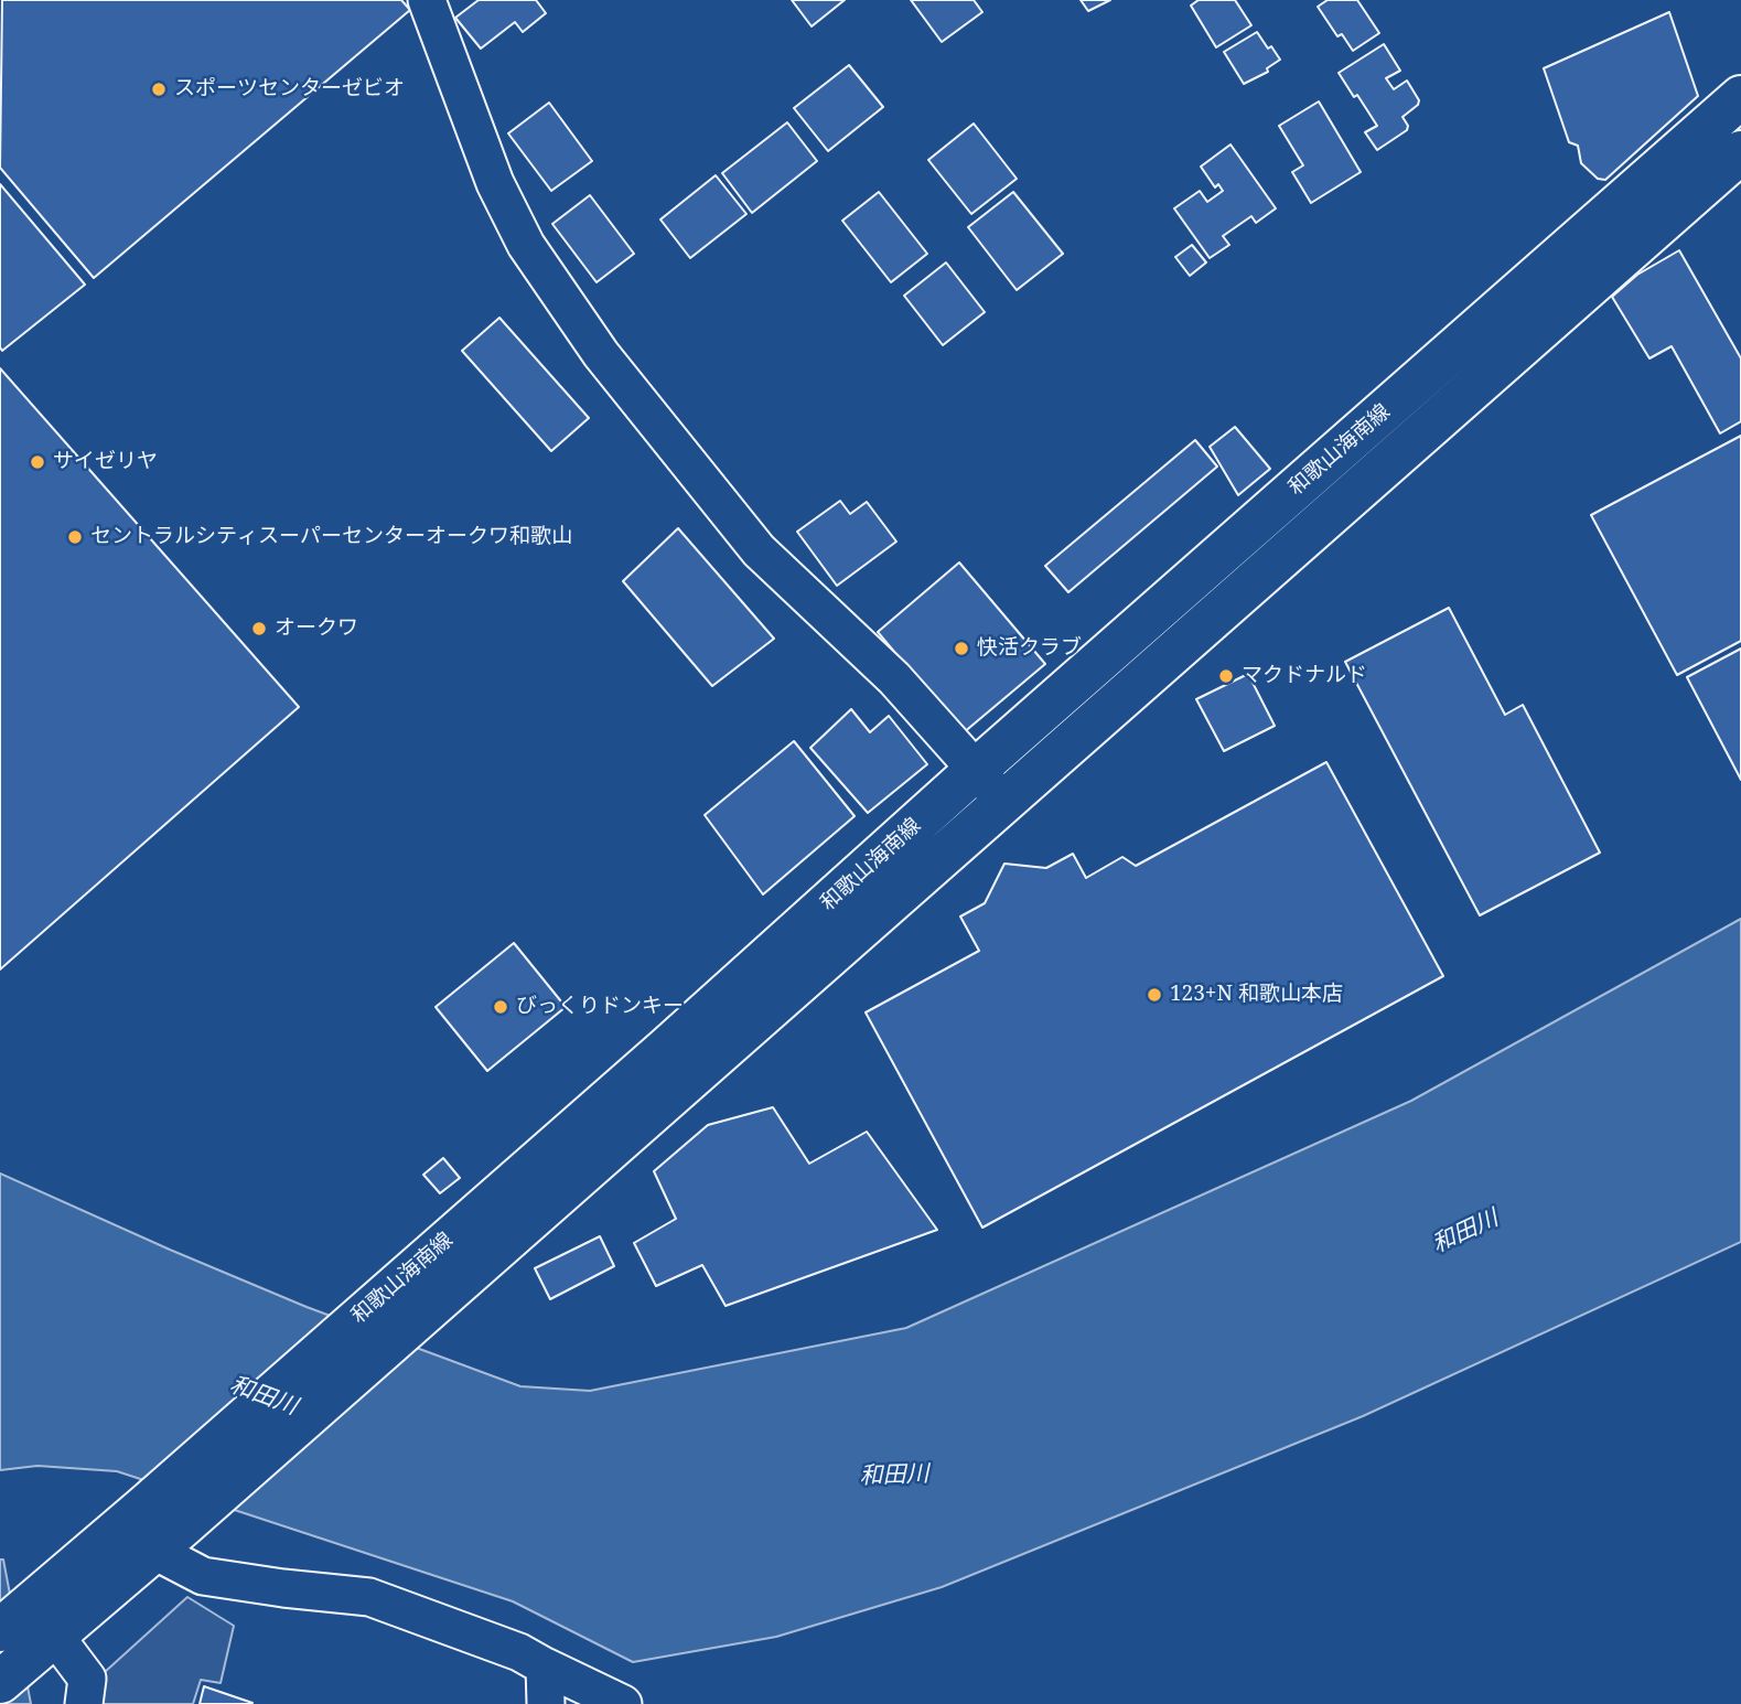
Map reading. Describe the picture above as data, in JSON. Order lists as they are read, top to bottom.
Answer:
{
  "streets": {
    "main road": ["和歌山海南線"]
  },
  "water": ["和田川"],
  "places": [
    "スポーツセンターゼビオ",
    "サイゼリヤ",
    "セントラルシティスーパーセンターオークワ和歌山",
    "オークワ",
    "快活クラブ",
    "マクドナルド",
    "123+N 和歌山本店",
    "びっくりドンキー"
  ]
}
